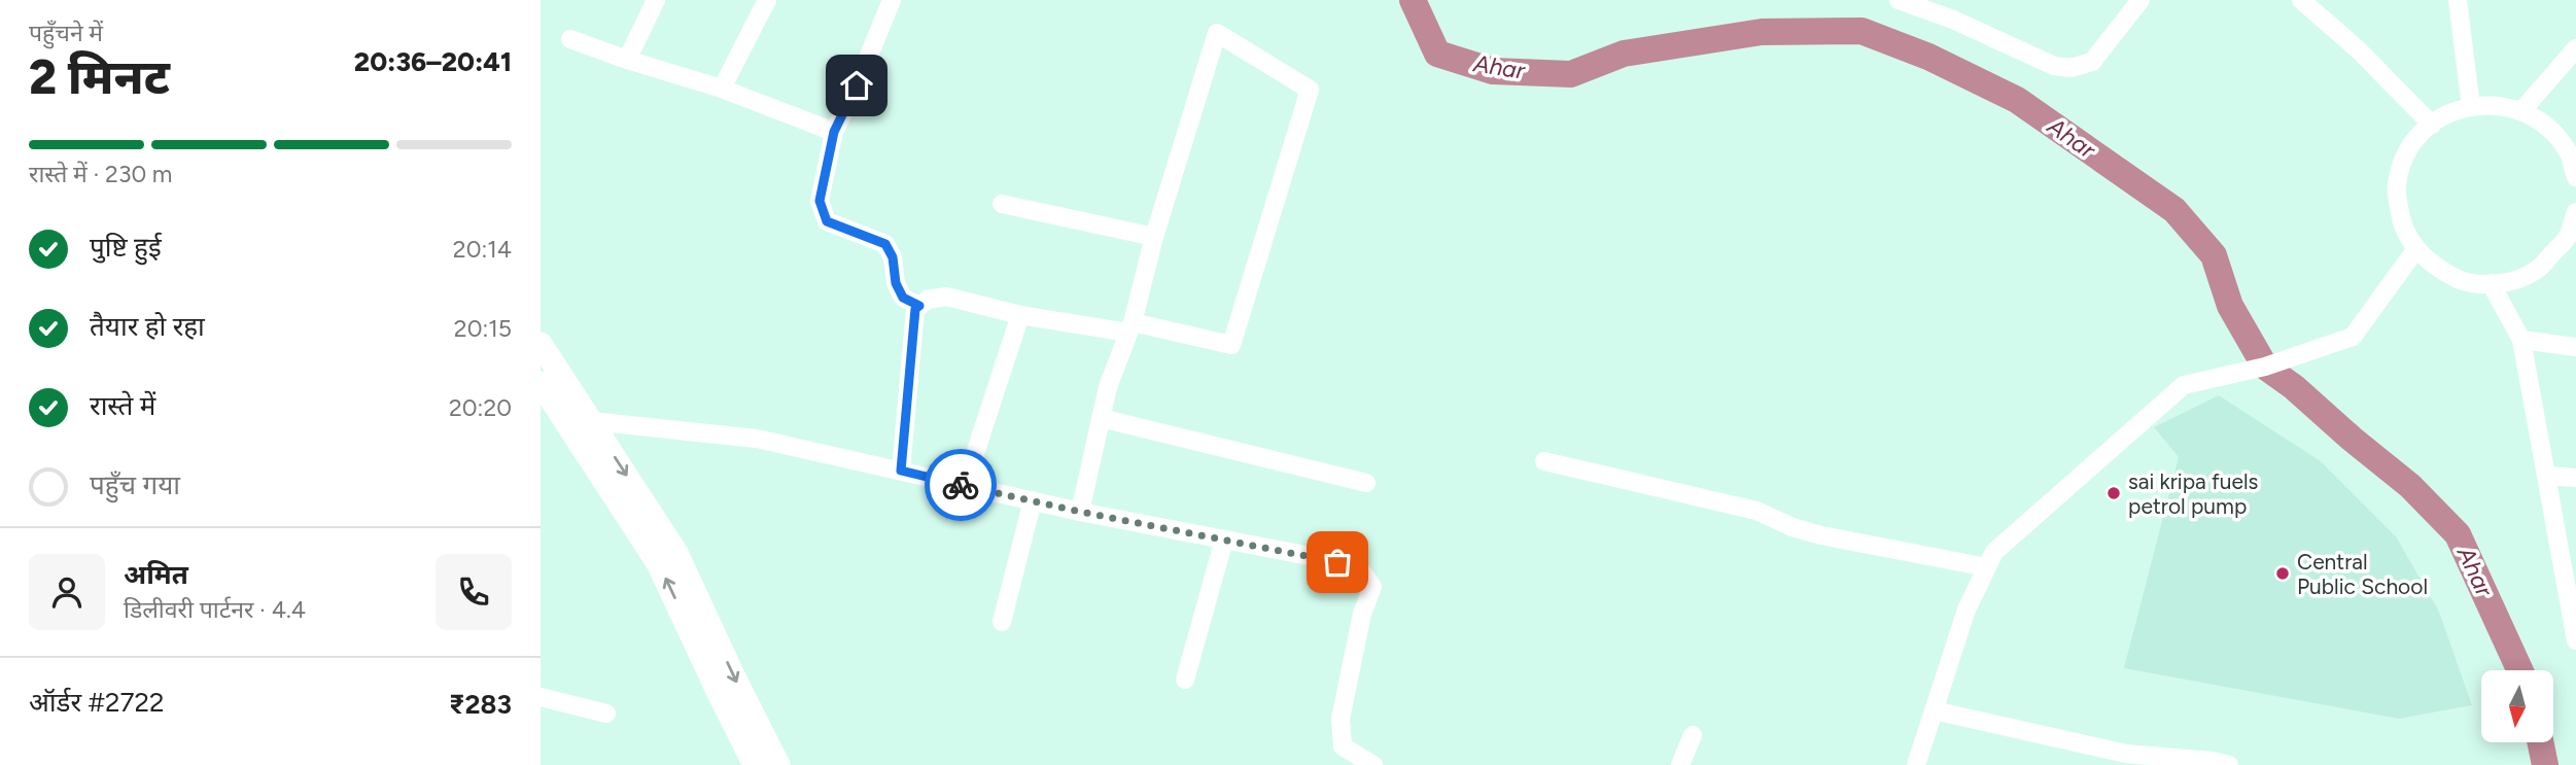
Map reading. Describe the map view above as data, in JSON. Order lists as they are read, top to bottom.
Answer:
{
  "water": ["Ahar"],
  "places": ["sai kripa fuels petrol pump", "Central Public School"],
  "north": "bottom",
  "page": {
    "heading": ["2 मिनट", "पहुँचने में", "20:36–20:41"],
    "panel": [
      "अमित",
      "डिलीवरी पार्टनर · 4.4",
      "ऑर्डर #2722",
      "₹283"
    ],
    "bar": "रास्ते में · 230 m",
    "list": [
      ["पुष्टि हुई", "20:14"],
      ["तैयार हो रहा", "20:15"],
      ["रास्ते में", "20:20"],
      "पहुँच गया"
    ]
  }
}
